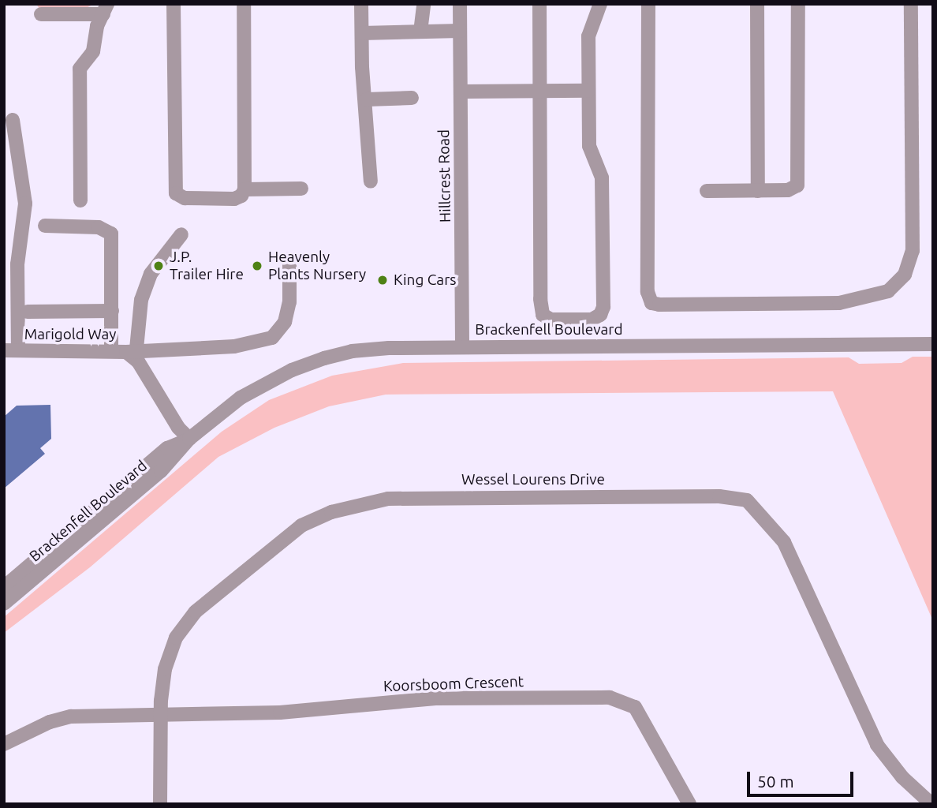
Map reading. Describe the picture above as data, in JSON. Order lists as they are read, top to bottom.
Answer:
{
  "streets": {
    "street": [
      "Hillcrest Road",
      "Brackenfell Boulevard",
      "Marigold Way",
      "Wessel Lourens Drive",
      "Koorsboom Crescent"
    ]
  },
  "crossings": [
    ["Hillcrest Road", "Brackenfell Boulevard"],
    ["Brackenfell Boulevard", "Marigold Way"],
    ["Wessel Lourens Drive", "Koorsboom Crescent"]
  ],
  "places": ["J.P. Trailer Hire", "Heavenly Plants Nursery", "King Cars"],
  "scale_bar": "50 m"
}
